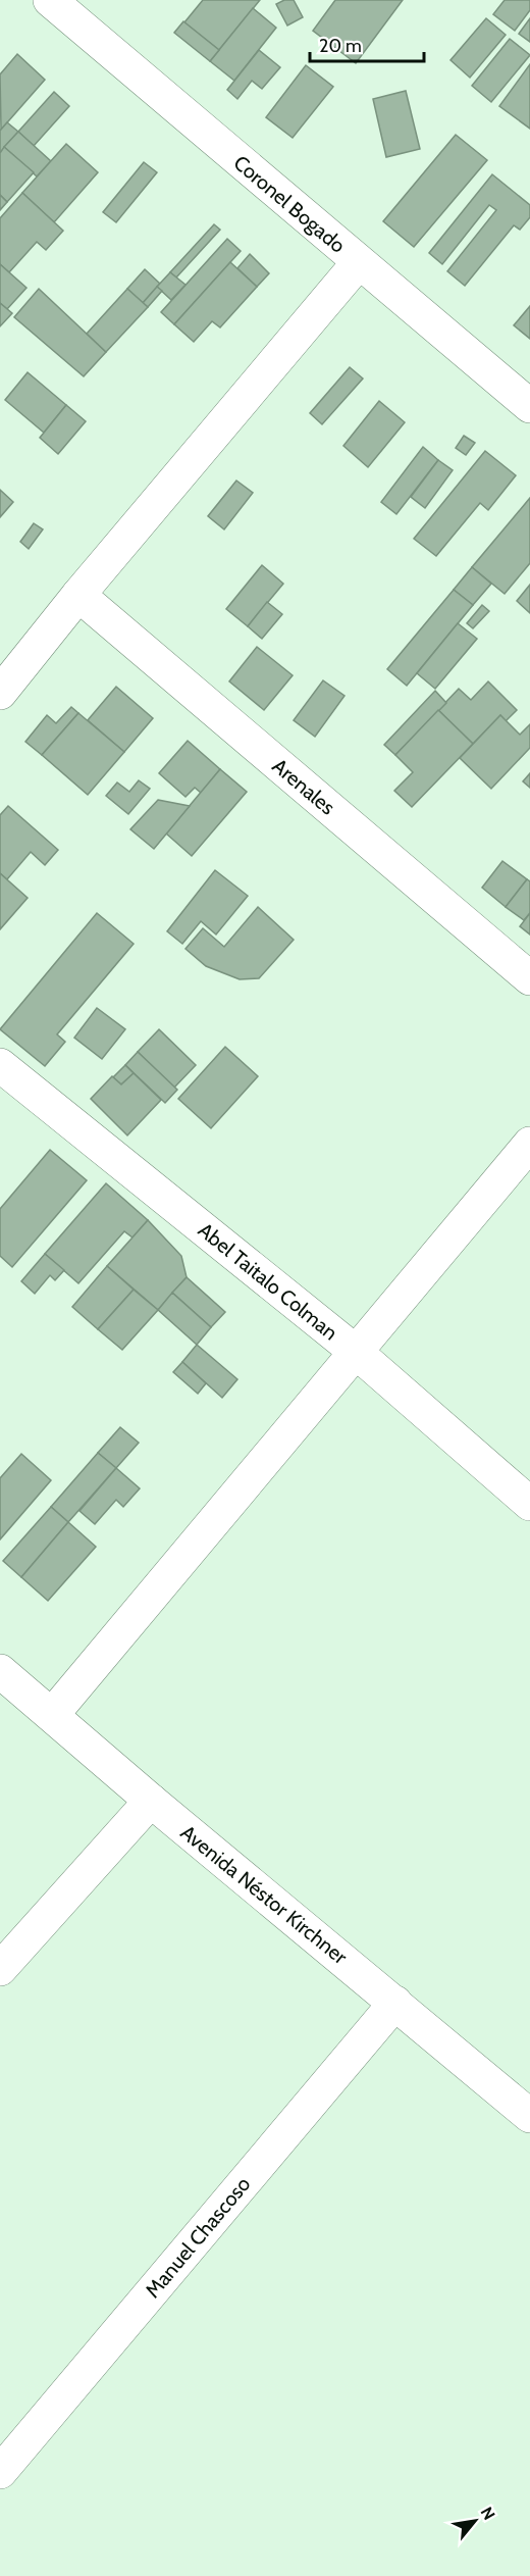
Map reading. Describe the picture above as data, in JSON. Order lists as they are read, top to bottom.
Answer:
{
  "streets": {
    "street": [
      "Coronel Bogado",
      "Arenales",
      "Abel Taitalo Colman",
      "Avenida Néstor Kirchner",
      "Manuel Chascoso"
    ]
  },
  "crossings": [
    ["Avenida Néstor Kirchner", "Manuel Chascoso"]
  ],
  "scale_bar": "20 m",
  "north": "top right"
}
